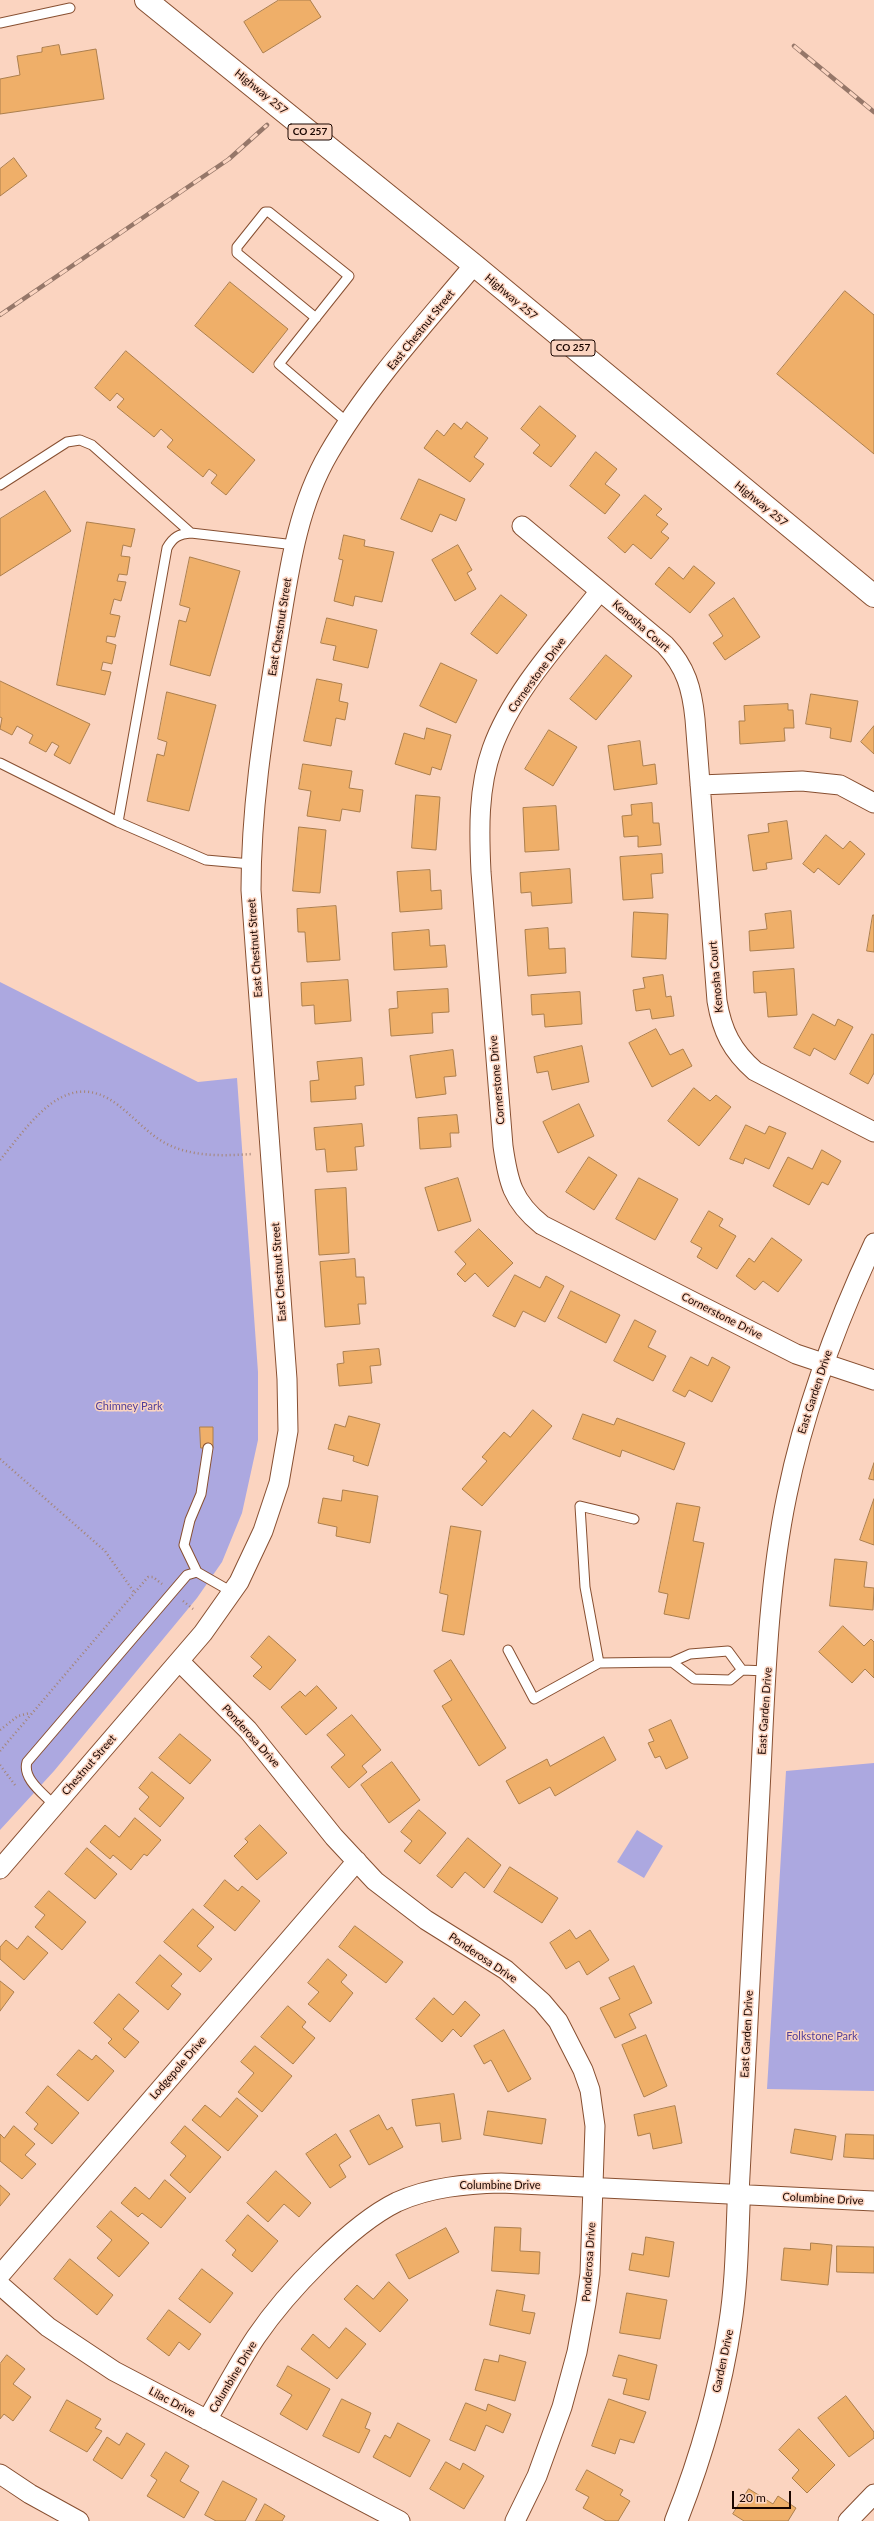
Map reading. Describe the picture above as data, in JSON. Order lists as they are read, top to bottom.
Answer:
{
  "streets": {
    "main road": ["Highway 257", "CO 257", "Garden Drive"],
    "street": [
      "East Chestnut Street",
      "Kenosha Court",
      "Cornerstone Drive",
      "East Garden Drive",
      "Ponderosa Drive",
      "Chestnut Street",
      "Lodgepole Drive",
      "Columbine Drive",
      "Lilac Drive"
    ]
  },
  "crossings": [
    ["Highway 257", "East Chestnut Street"],
    ["East Chestnut Street", "Ponderosa Drive"],
    ["East Chestnut Street", "Chestnut Street"],
    ["Kenosha Court", "Cornerstone Drive"],
    ["Cornerstone Drive", "East Garden Drive"],
    ["East Garden Drive", "Columbine Drive"],
    ["East Garden Drive", "Garden Drive"],
    ["Ponderosa Drive", "Chestnut Street"],
    ["Ponderosa Drive", "Lodgepole Drive"],
    ["Ponderosa Drive", "Columbine Drive"],
    ["Columbine Drive", "Garden Drive"],
    ["Columbine Drive", "Lilac Drive"]
  ],
  "parks": ["Chimney Park", "Folkstone Park"],
  "scale_bar": "20 m"
}
